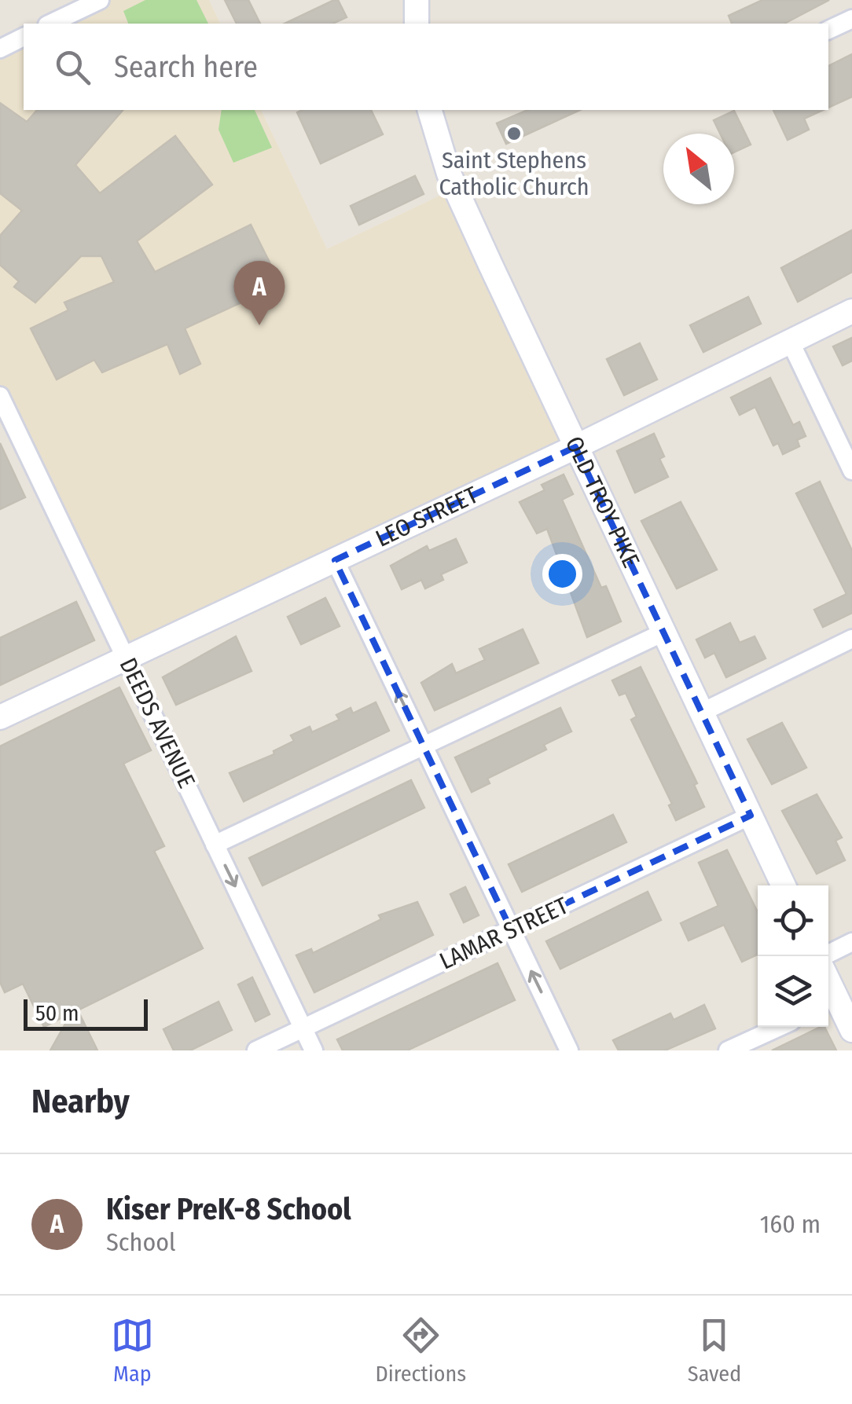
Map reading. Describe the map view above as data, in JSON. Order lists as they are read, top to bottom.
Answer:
{
  "streets": {
    "main road": ["OLD TROY PIKE", "LEO STREET"],
    "street": ["DEEDS AVENUE", "LAMAR STREET"]
  },
  "crossings": [
    ["OLD TROY PIKE", "LEO STREET"],
    ["OLD TROY PIKE", "LAMAR STREET"],
    ["LEO STREET", "DEEDS AVENUE"],
    ["DEEDS AVENUE", "LAMAR STREET"]
  ],
  "places": ["Saint Stephens Catholic Church"],
  "scale_bar": "50 m",
  "north": "top left",
  "page": {
    "search": "Search here",
    "pins": "A",
    "scale": "50 m",
    "heading": "Nearby",
    "list": [
      {
        "mark": "A",
        "name": "Kiser PreK-8 School",
        "note": "School",
        "value": "160 m"
      }
    ],
    "nav": ["Map", "Directions", "Saved"]
  }
}
